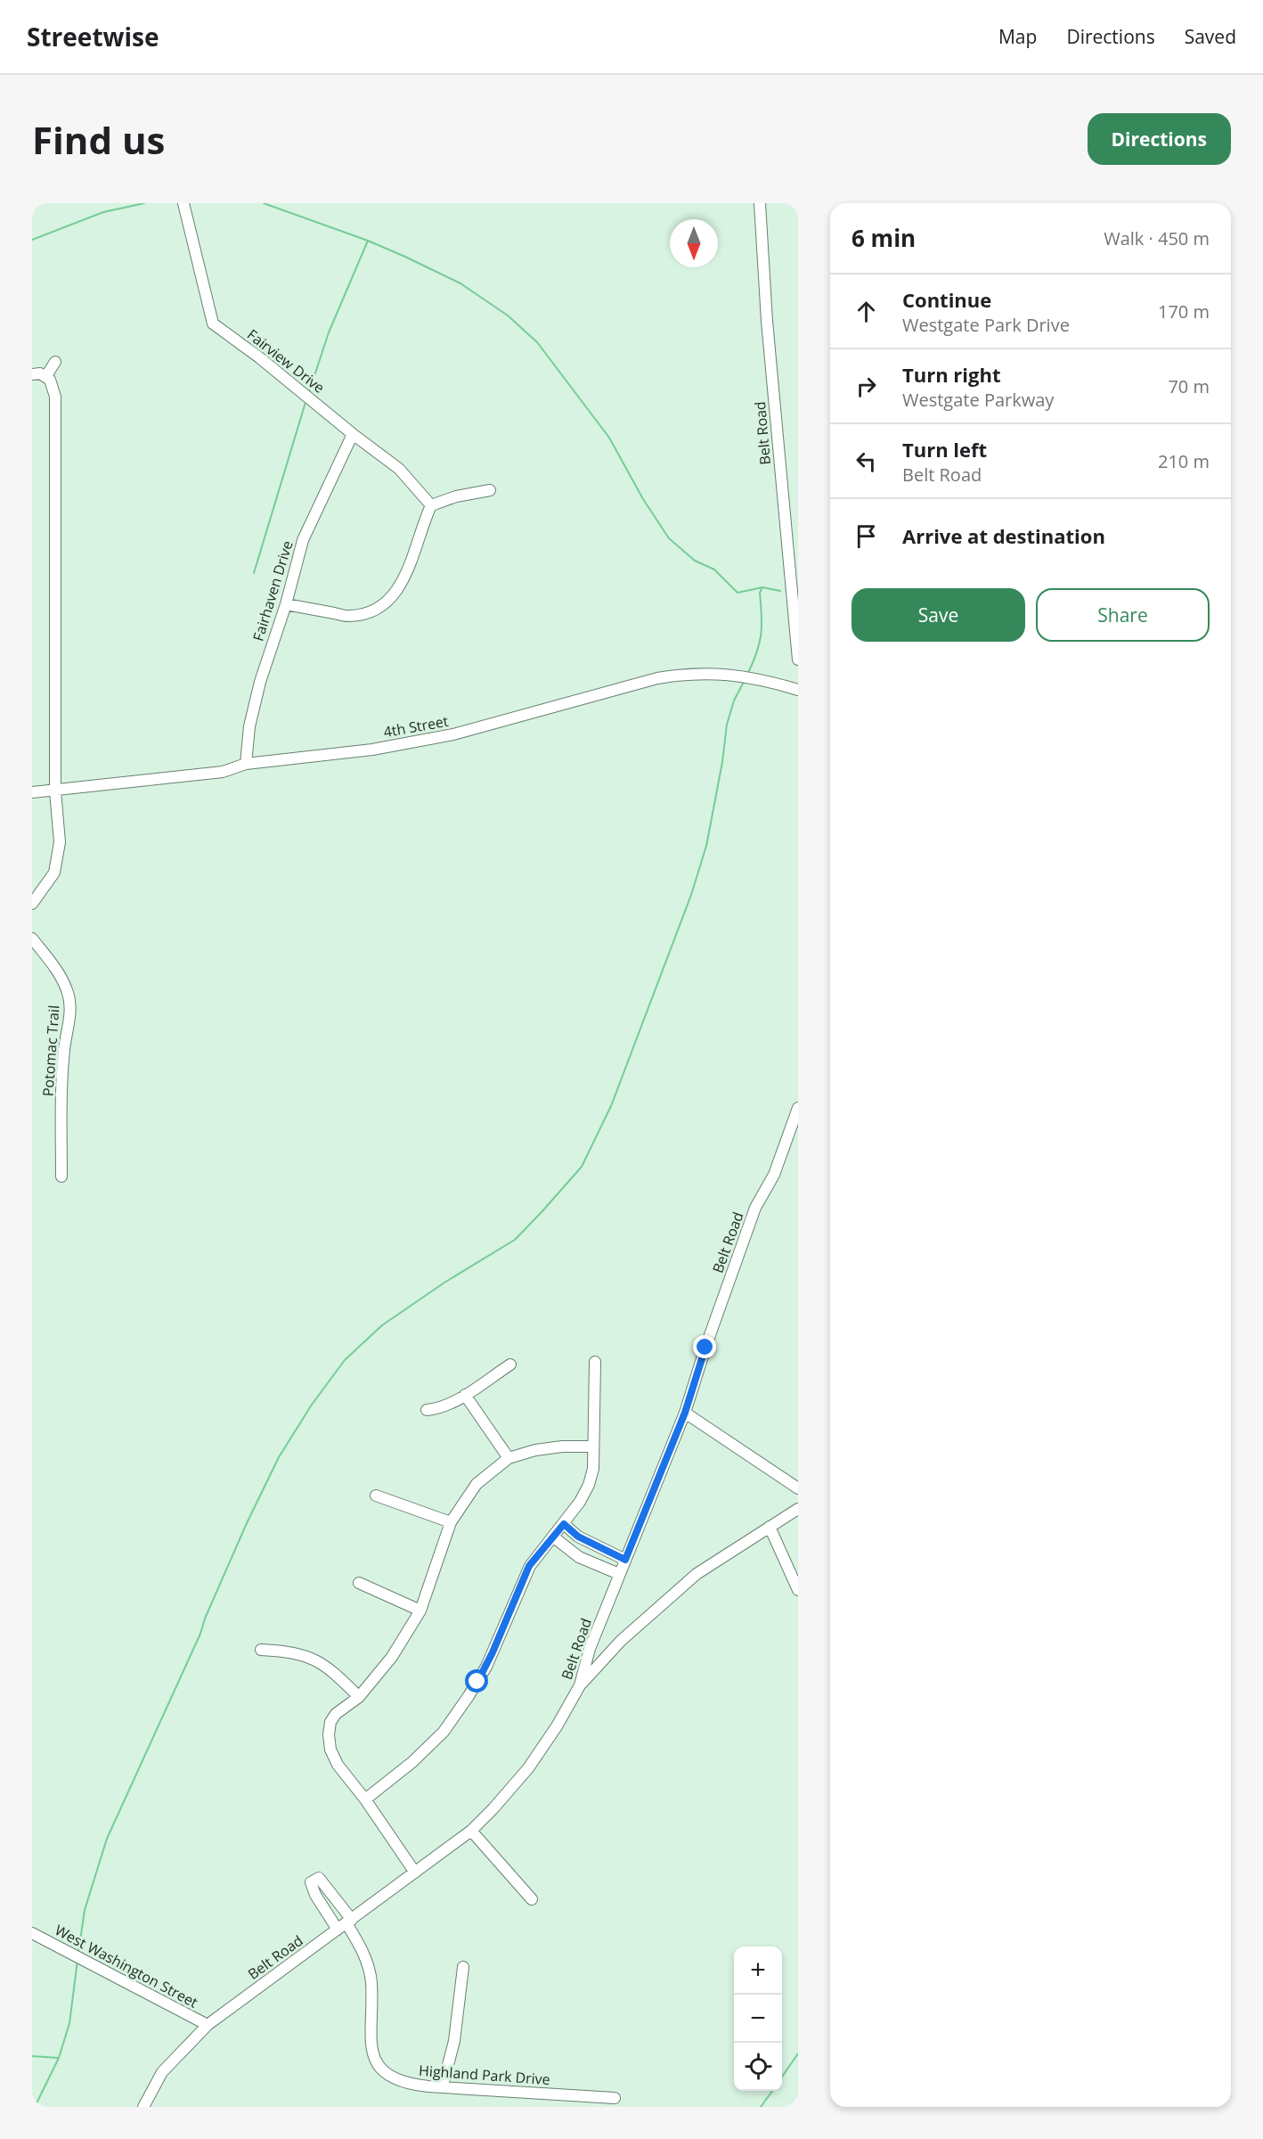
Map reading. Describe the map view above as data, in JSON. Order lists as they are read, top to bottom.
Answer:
{
  "streets": {
    "street": [
      "Fairview Drive",
      "Belt Road",
      "Fairhaven Drive",
      "4th Street",
      "Potomac Trail",
      "West Washington Street",
      "Highland Park Drive"
    ]
  },
  "crossings": [
    ["Fairview Drive", "Fairhaven Drive"],
    ["Belt Road", "West Washington Street"],
    ["Belt Road", "Highland Park Drive"],
    ["Fairhaven Drive", "4th Street"]
  ],
  "north": "bottom",
  "page": {
    "header": "Streetwise",
    "nav": ["Map", "Directions", "Saved"],
    "buttons": [
      "Directions",
      ["Save", "Share"]
    ],
    "title": "Find us",
    "heading": ["6 min", "Walk · 450 m"],
    "list": [
      ["Continue", "Westgate Park Drive", "170 m"],
      ["Turn right", "Westgate Parkway", "70 m"],
      ["Turn left", "Belt Road", "210 m"],
      "Arrive at destination"
    ],
    "map_buttons": ["+", "−"]
  }
}
